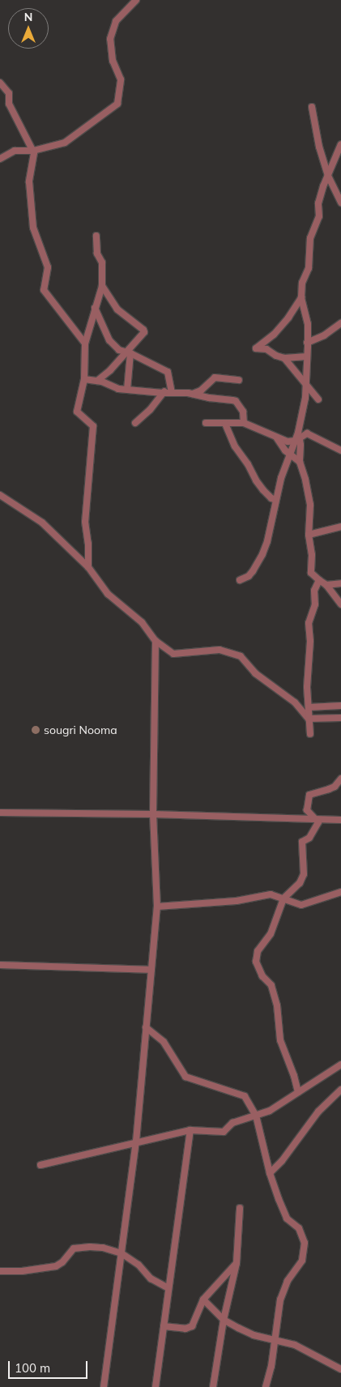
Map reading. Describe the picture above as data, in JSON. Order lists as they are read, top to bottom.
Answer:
{
  "places": ["sougri Nooma"],
  "scale_bar": "100 m",
  "north": "top"
}
